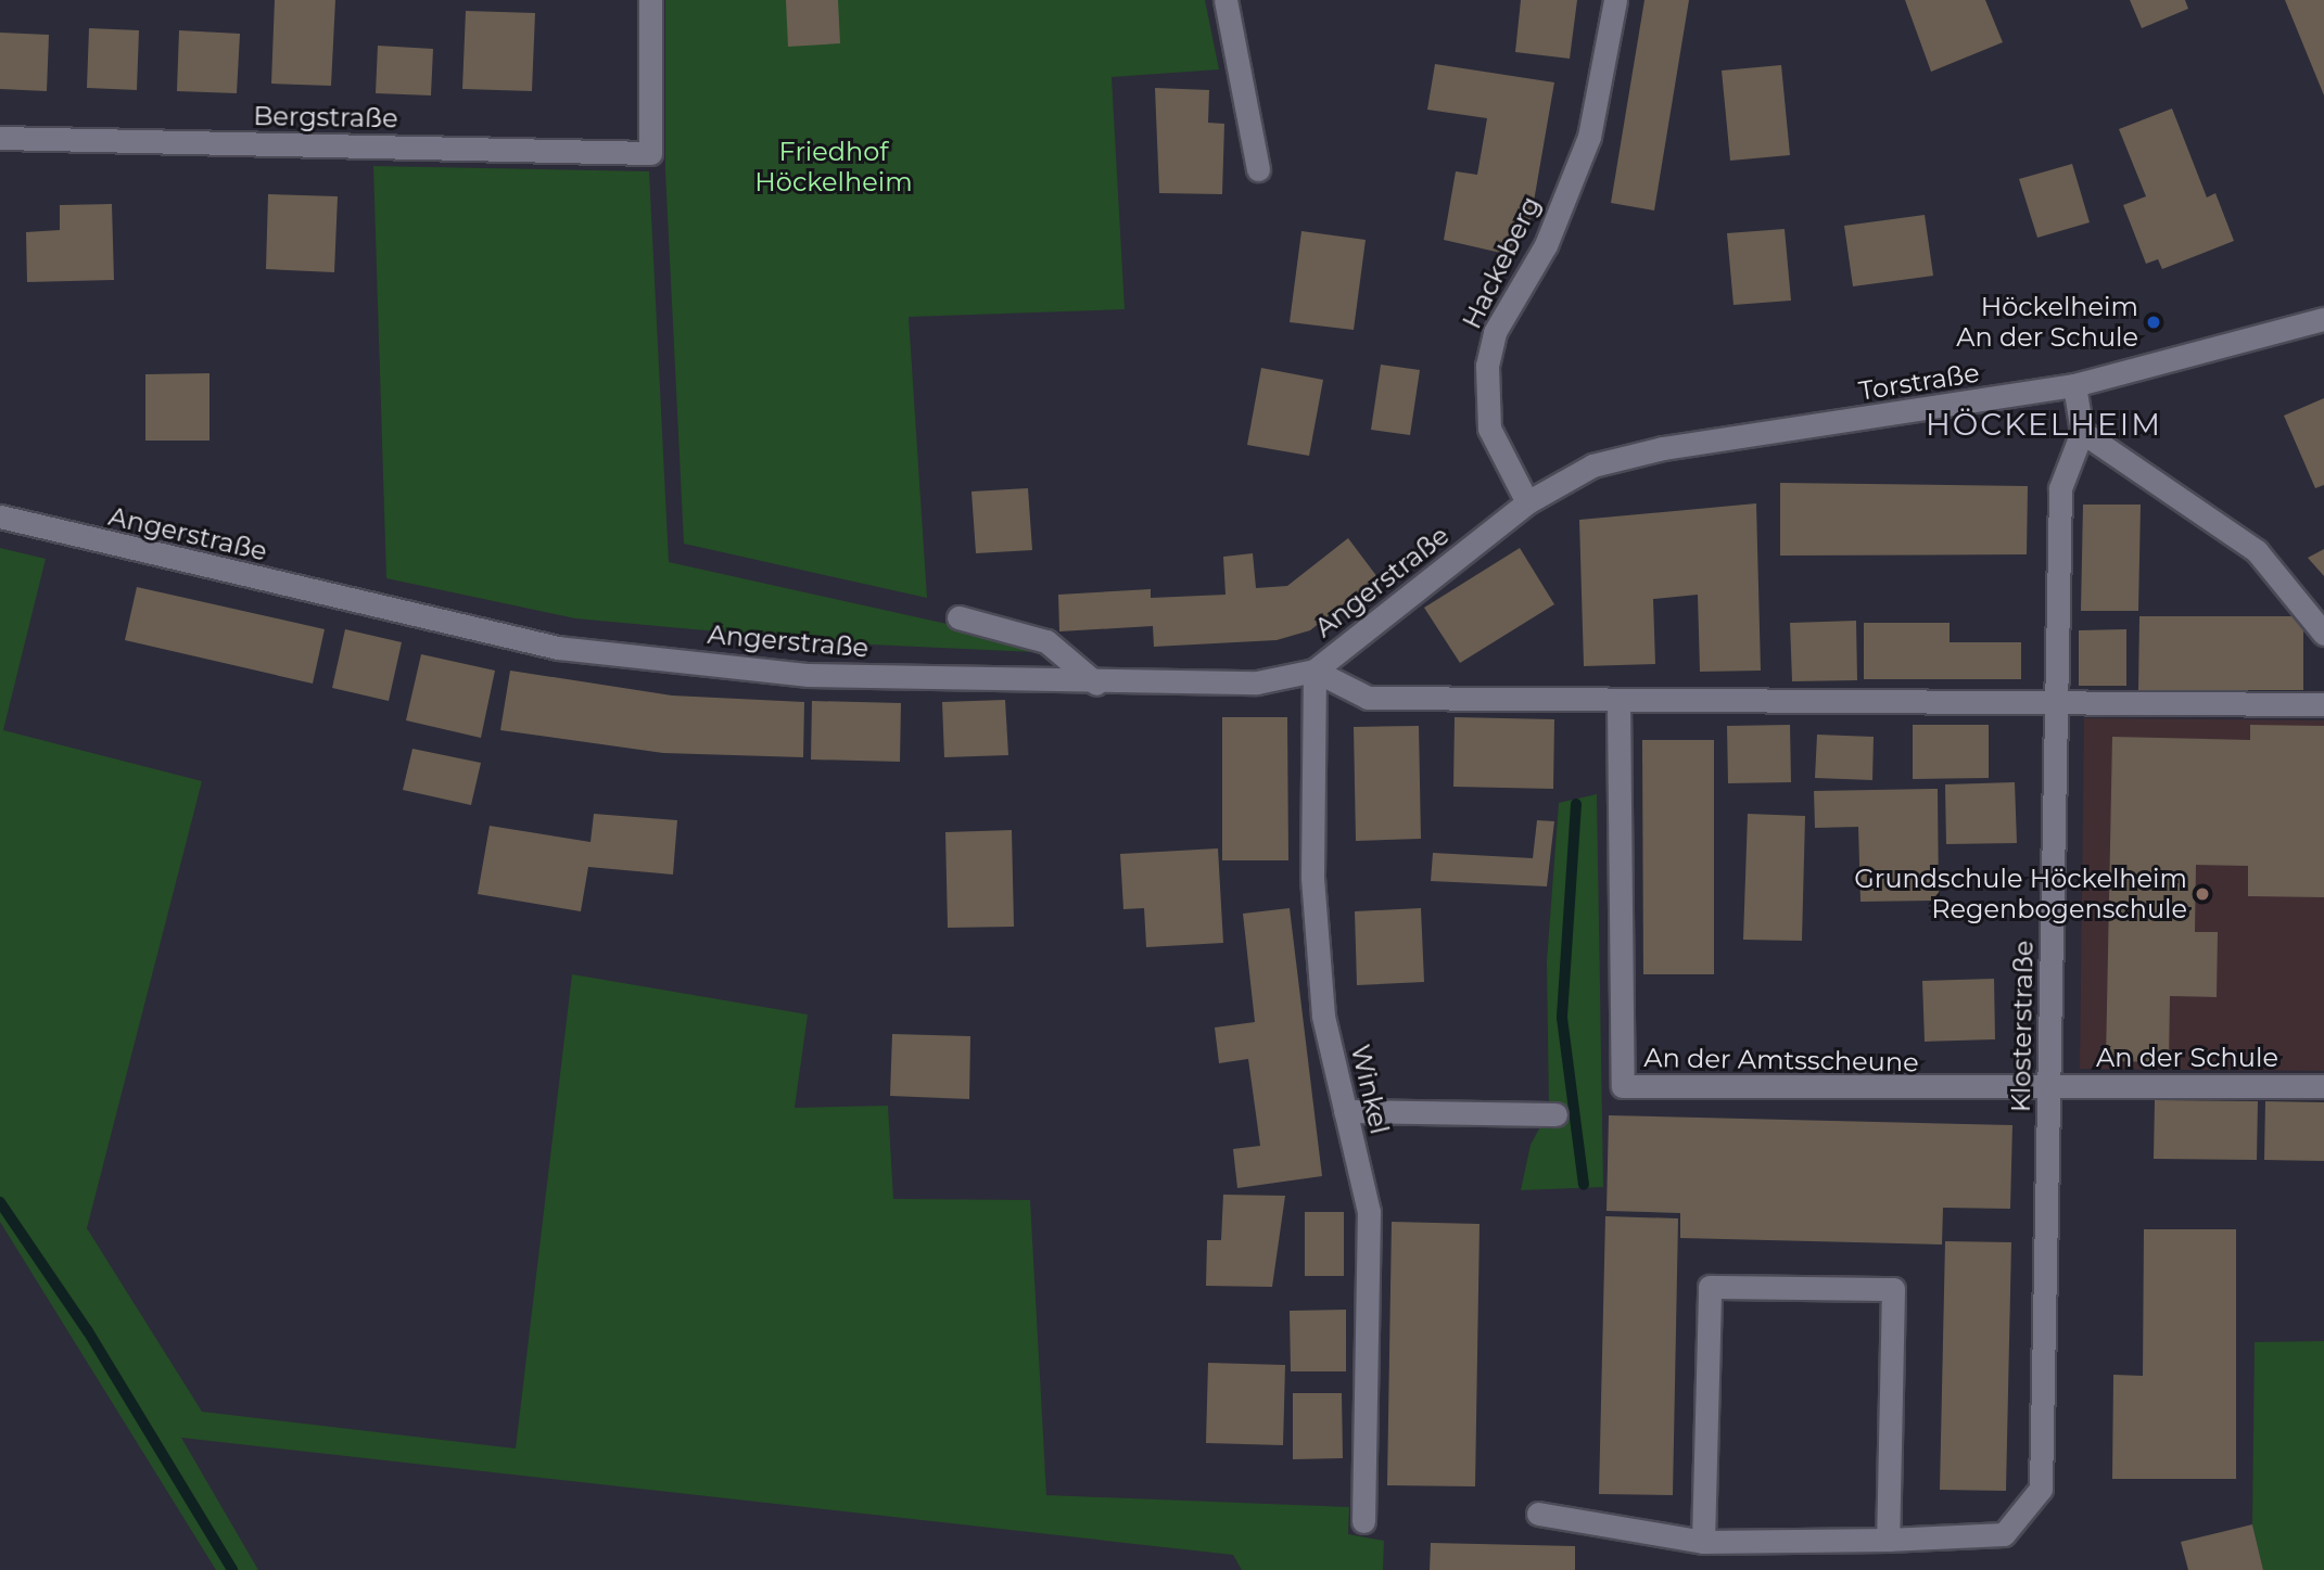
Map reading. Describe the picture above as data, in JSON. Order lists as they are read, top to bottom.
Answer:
{
  "streets": {
    "street": [
      "Bergstraße",
      "Hackeberg",
      "Torstraße",
      "Angerstraße",
      "Klosterstraße",
      "An der Schule",
      "An der Amtsscheune",
      "Winkel"
    ]
  },
  "crossings": [
    ["Hackeberg", "Torstraße"],
    ["Hackeberg", "Angerstraße"],
    ["Torstraße", "Angerstraße"],
    ["Angerstraße", "Winkel"],
    ["Klosterstraße", "An der Schule"],
    ["Klosterstraße", "An der Amtsscheune"],
    ["An der Schule", "An der Amtsscheune"]
  ],
  "districts": ["HÖCKELHEIM"],
  "parks": ["Friedhof Höckelheim"],
  "places": ["Höckelheim An der Schule", "Grundschule Höckelheim Regenbogenschule"]
}
